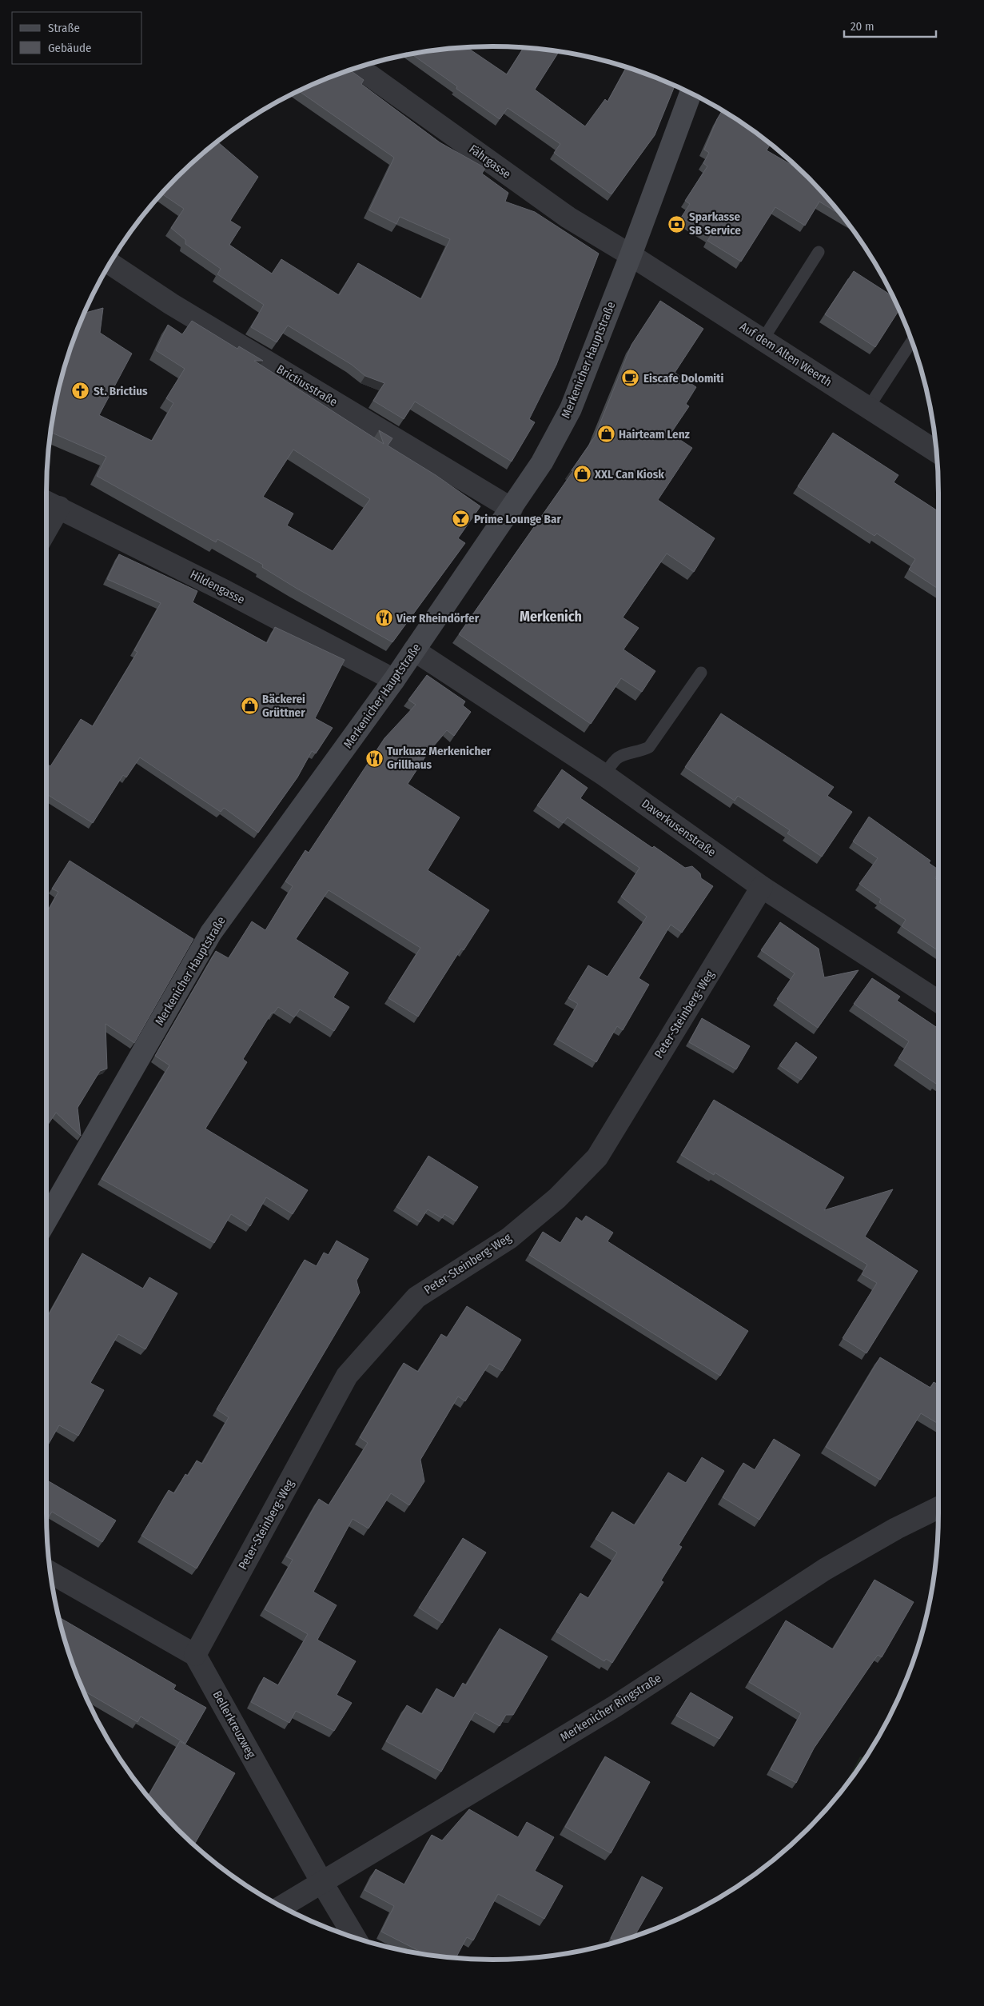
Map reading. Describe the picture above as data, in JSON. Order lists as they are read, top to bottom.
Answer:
{
  "streets": {
    "street": [
      "Fährgasse",
      "Auf dem Alten Weerth",
      "Merkenicher Hauptstraße",
      "Brictiusstraße",
      "Hildengasse",
      "Daverkusenstraße",
      "Peter-Steinberg-Weg",
      "Merkenicher Ringstraße",
      "Bellerkreuzweg"
    ]
  },
  "crossings": [
    ["Fährgasse", "Auf dem Alten Weerth"],
    ["Fährgasse", "Merkenicher Hauptstraße"],
    ["Auf dem Alten Weerth", "Merkenicher Hauptstraße"],
    ["Merkenicher Hauptstraße", "Brictiusstraße"],
    ["Merkenicher Hauptstraße", "Hildengasse"],
    ["Merkenicher Hauptstraße", "Daverkusenstraße"],
    ["Daverkusenstraße", "Peter-Steinberg-Weg"],
    ["Peter-Steinberg-Weg", "Bellerkreuzweg"],
    ["Merkenicher Ringstraße", "Bellerkreuzweg"]
  ],
  "districts": ["Merkenich"],
  "places": {
    "bank": ["Sparkasse SB Service"],
    "cafe": ["Eiscafe Dolomiti"],
    "church": ["St. Brictius"],
    "shop": ["Hairteam Lenz", "XXL Can Kiosk", "Bäckerei Grüttner"],
    "bar": ["Prime Lounge Bar"],
    "restaurant": ["Vier Rheindörfer", "Turkuaz Merkenicher Grillhaus"]
  },
  "legend": ["Straße", "Gebäude"],
  "scale_bar": "20 m"
}
